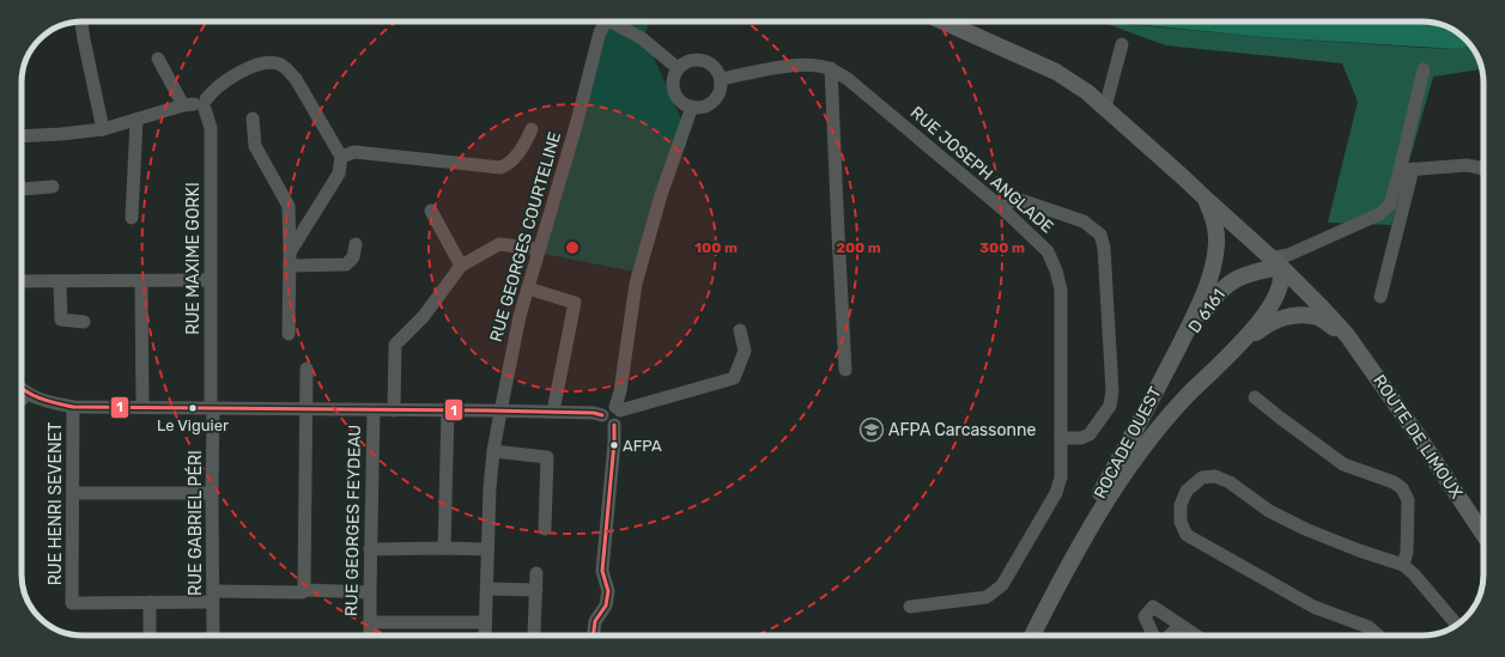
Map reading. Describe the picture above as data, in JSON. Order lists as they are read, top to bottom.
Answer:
{
  "streets": {
    "main road": ["D 6161", "ROUTE DE LIMOUX", "ROCADE OUEST"],
    "street": [
      "RUE JOSEPH ANGLADE",
      "RUE GEORGES COURTELINE",
      "RUE MAXIME GORKI",
      "RUE HENRI SEVENET",
      "RUE GEORGES FEYDEAU",
      "RUE GABRIEL PÉRI"
    ]
  },
  "crossings": [
    ["RUE GEORGES COURTELINE", "RUE GEORGES FEYDEAU"],
    ["RUE MAXIME GORKI", "RUE GABRIEL PÉRI"],
    ["D 6161", "ROUTE DE LIMOUX"],
    ["D 6161", "ROCADE OUEST"],
    ["ROUTE DE LIMOUX", "ROCADE OUEST"],
    ["RUE HENRI SEVENET", "RUE GEORGES FEYDEAU"],
    ["RUE HENRI SEVENET", "RUE GABRIEL PÉRI"]
  ],
  "places": {
    "other": ["Le Viguier", "AFPA"],
    "school or university": ["AFPA Carcassonne"]
  },
  "lines": ["transit line 1"],
  "rings": ["100 m", "200 m", "300 m"]
}
